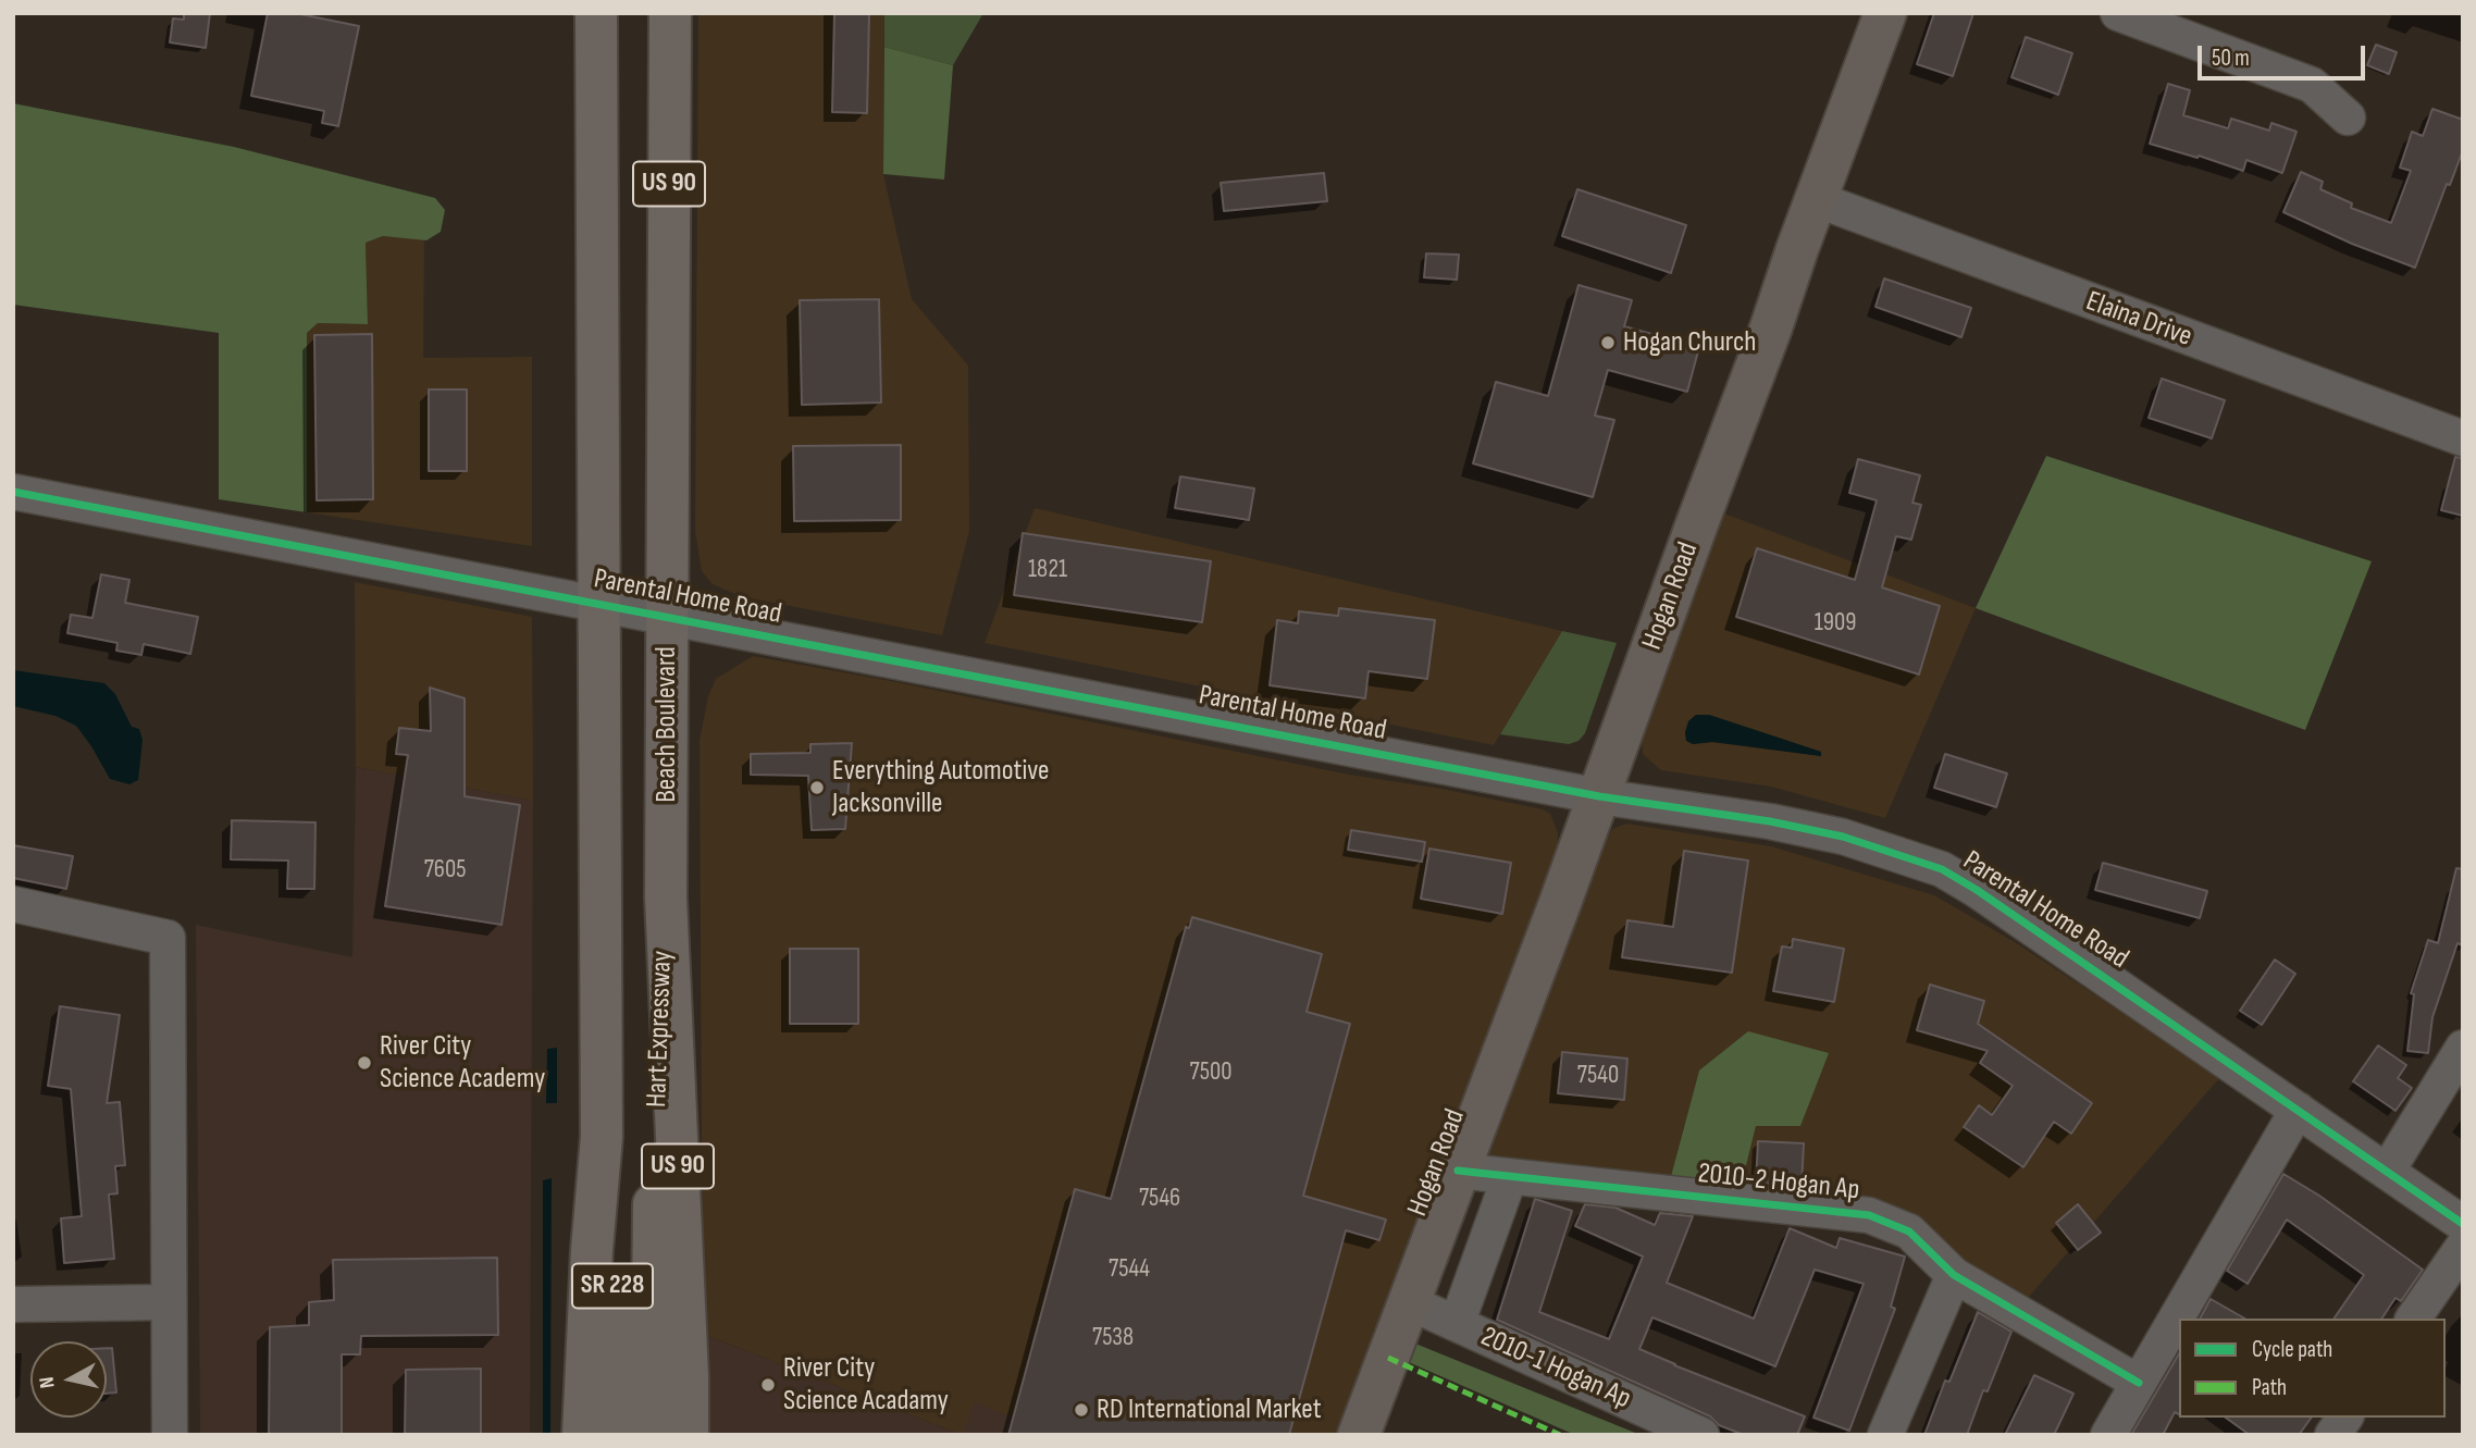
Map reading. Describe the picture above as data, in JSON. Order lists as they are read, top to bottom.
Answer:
{
  "streets": {
    "highway": [
      "US 90",
      "Beach Boulevard",
      "Hart Expressway",
      "SR 228"
    ],
    "main road": ["Hogan Road"],
    "street": [
      "Elaina Drive",
      "Parental Home Road",
      "2010-2 Hogan Ap",
      "2010-1 Hogan Ap"
    ]
  },
  "crossings": [
    ["US 90", "Parental Home Road"],
    ["US 90", "SR 228"],
    ["Elaina Drive", "Hogan Road"],
    ["Hogan Road", "Parental Home Road"],
    ["Hogan Road", "2010-2 Hogan Ap"],
    ["Hogan Road", "2010-1 Hogan Ap"],
    ["Parental Home Road", "Beach Boulevard"],
    ["Beach Boulevard", "Hart Expressway"]
  ],
  "places": [
    "Hogan Church",
    "Everything Automotive Jacksonville",
    "River City Science Academy",
    "River City Science Acadamy",
    "RD International Market"
  ],
  "house_numbers": [
    "1821",
    "1909",
    "7605",
    "7500",
    "7540",
    "7546",
    "7544",
    "7538"
  ],
  "legend": ["Cycle path", "Path"],
  "scale_bar": "50 m",
  "north": "left"
}
